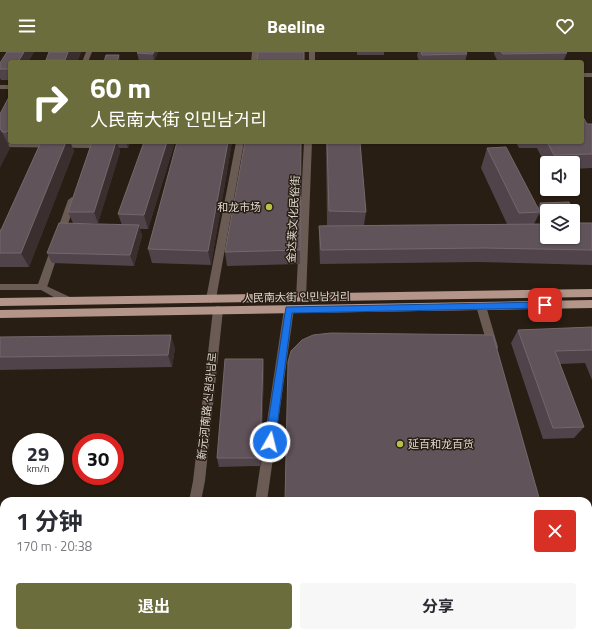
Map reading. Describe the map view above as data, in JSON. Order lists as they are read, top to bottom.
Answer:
{
  "streets": {
    "main road": ["人民南大街 인민남거리"],
    "street": ["金达莱文化民俗街", "新元河南路 신원하남로"]
  },
  "crossings": [
    ["金达莱文化民俗街", "人民南大街 인민남거리"],
    ["人民南大街 인민남거리", "新元河南路 신원하남로"]
  ],
  "places": ["和龙市场", "延百和龙百货"],
  "page": {
    "header": "Beeline",
    "turn": ["60 m", "人民南大街 인민남거리"],
    "speed": "29 km/h",
    "limit": "30",
    "heading": ["1 分钟", "170 m · 20:38"],
    "buttons": ["退出", "分享"]
  }
}
